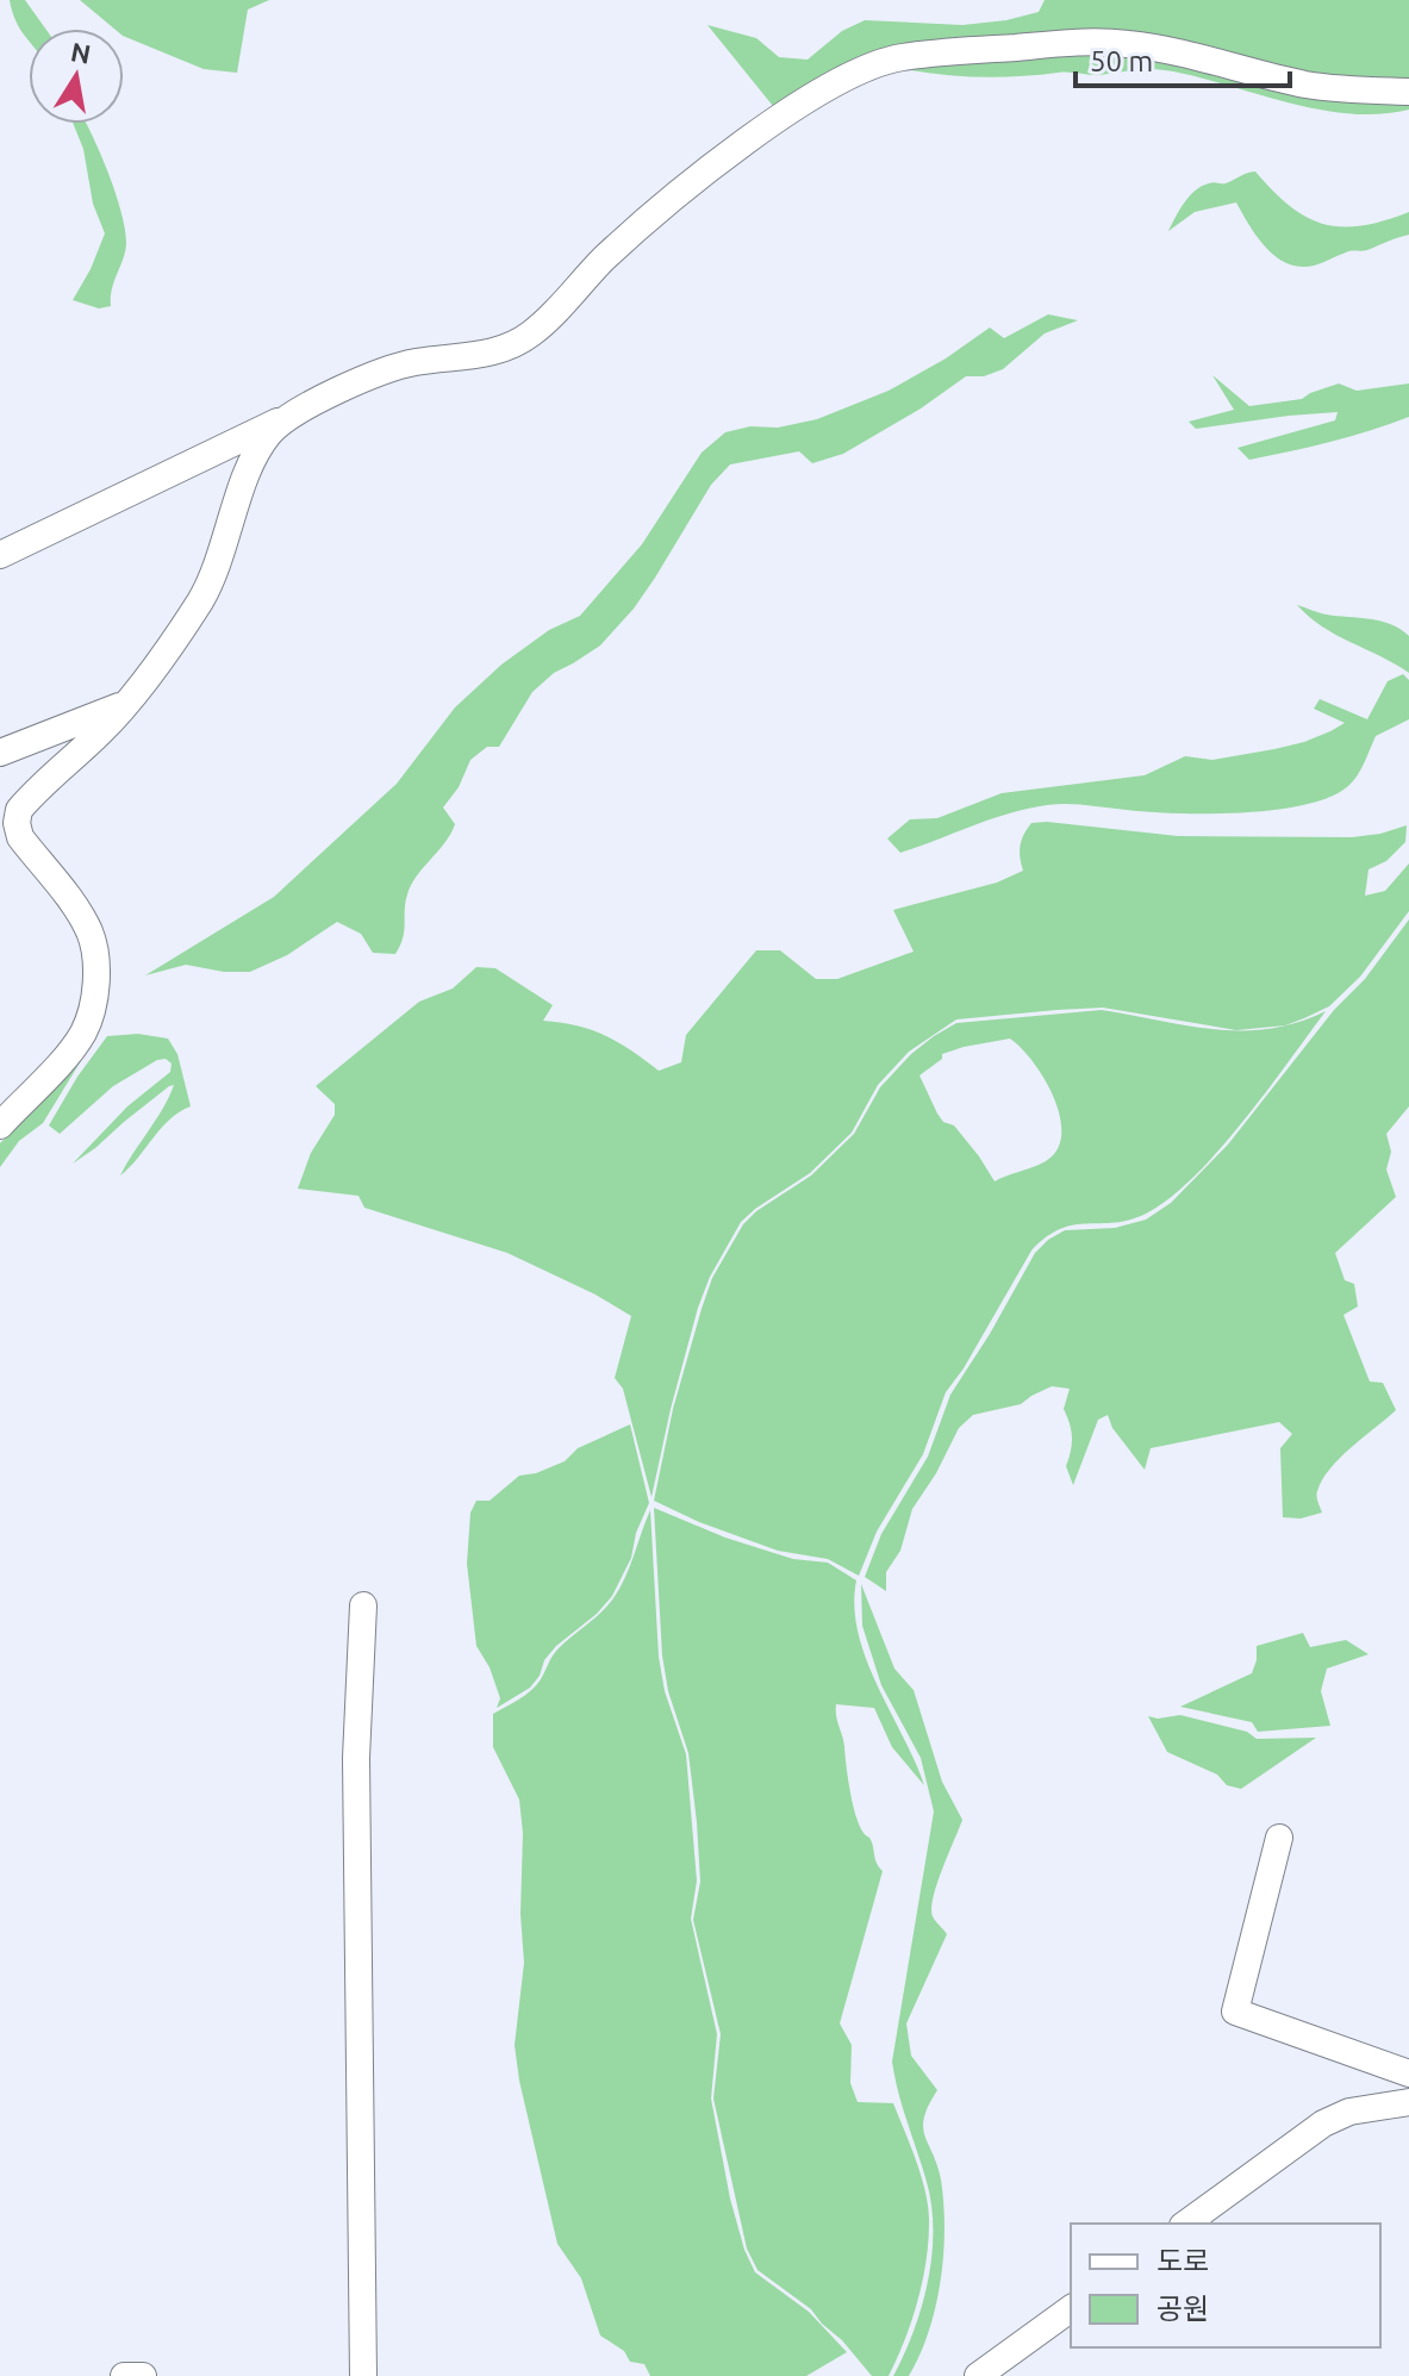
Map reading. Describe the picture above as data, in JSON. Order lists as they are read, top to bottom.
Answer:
{
  "legend": ["도로", "공원"],
  "scale_bar": "50 m",
  "north": "top"
}
